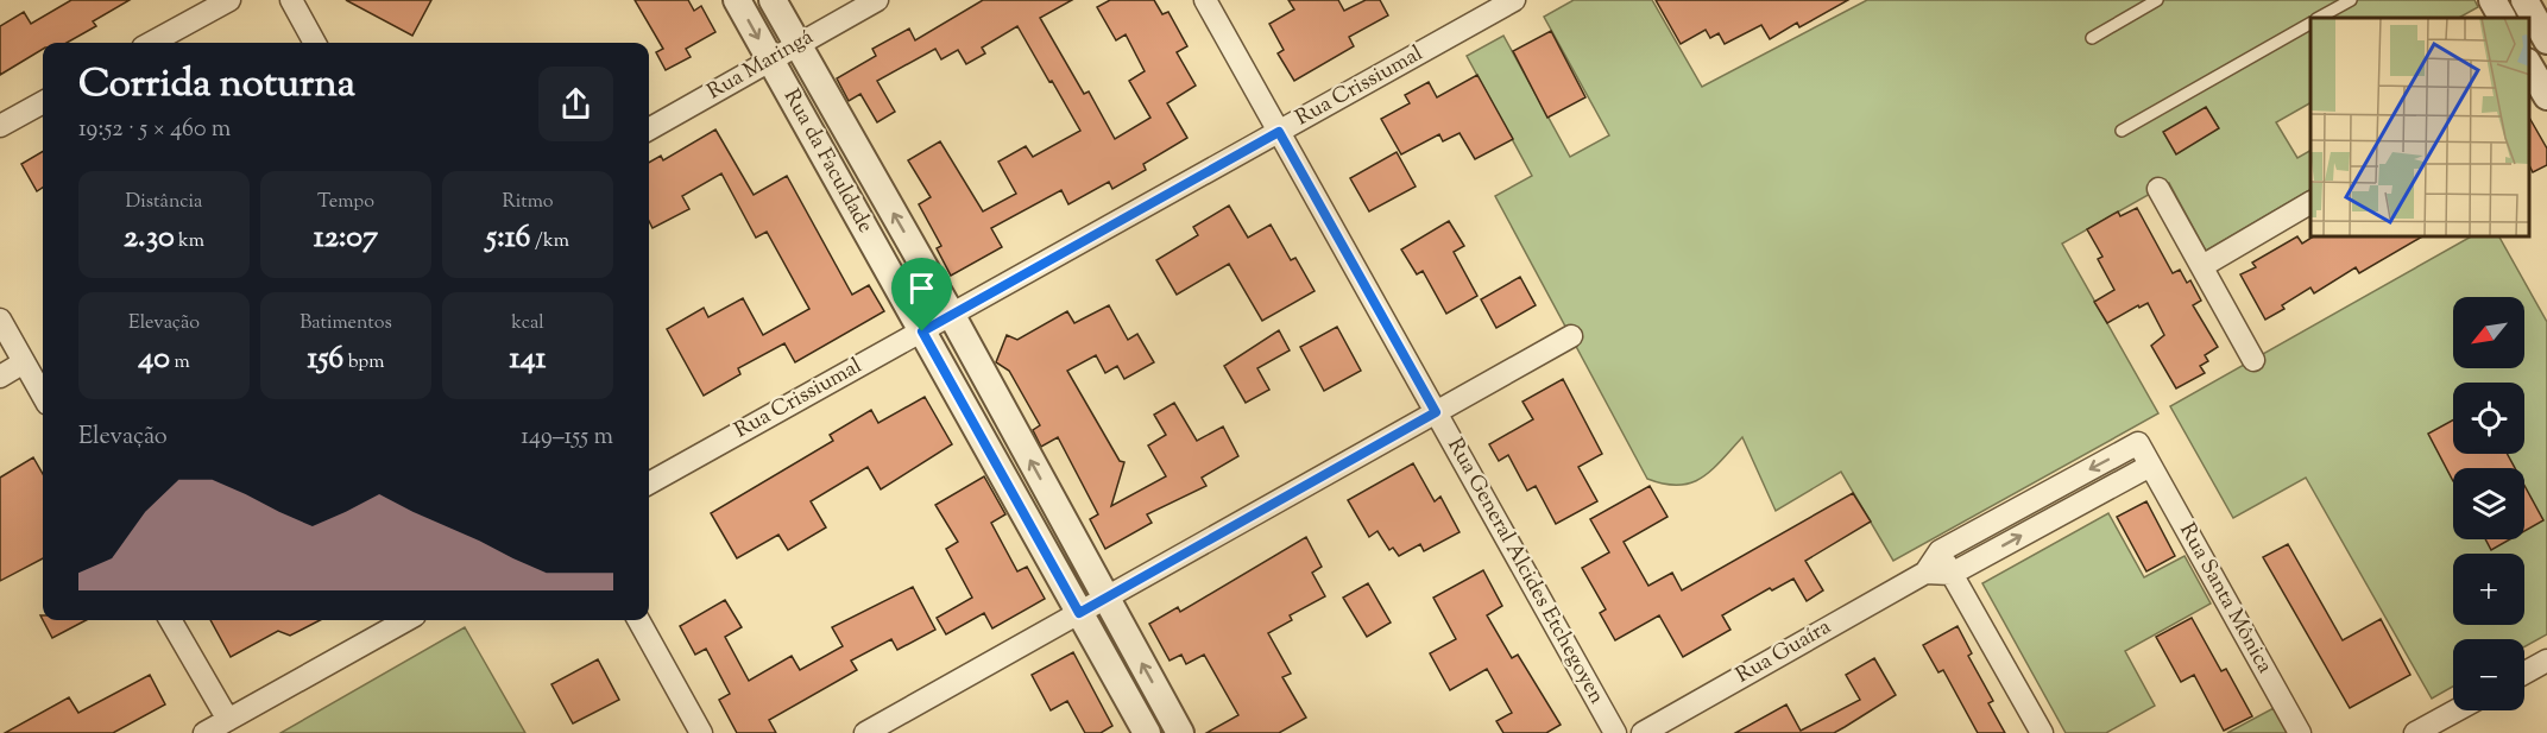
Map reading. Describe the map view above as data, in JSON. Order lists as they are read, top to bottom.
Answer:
{
  "streets": {
    "street": [
      "Rua Maringá",
      "Rua Crissiumal",
      "Rua da Faculdade",
      "Rua General Alcides Etchegoyen",
      "Rua Santa Mônica",
      "Rua Guaíra"
    ]
  },
  "crossings": [
    ["Rua Maringá", "Rua da Faculdade"],
    ["Rua Crissiumal", "Rua da Faculdade"],
    ["Rua Crissiumal", "Rua General Alcides Etchegoyen"]
  ],
  "north": "bottom left",
  "page": {
    "heading": ["Corrida noturna", "19:52 · 5 × 460 m"],
    "stats": [
      ["Distância", "2.30 km"],
      ["Tempo", "12:07"],
      ["Ritmo", "5:16 /km"],
      ["Elevação", "40 m"],
      ["Batimentos", "156 bpm"],
      ["kcal", "141"]
    ],
    "map_buttons": ["+", "−"],
    "chart": ["Elevação", "149–155 m"]
  }
}
